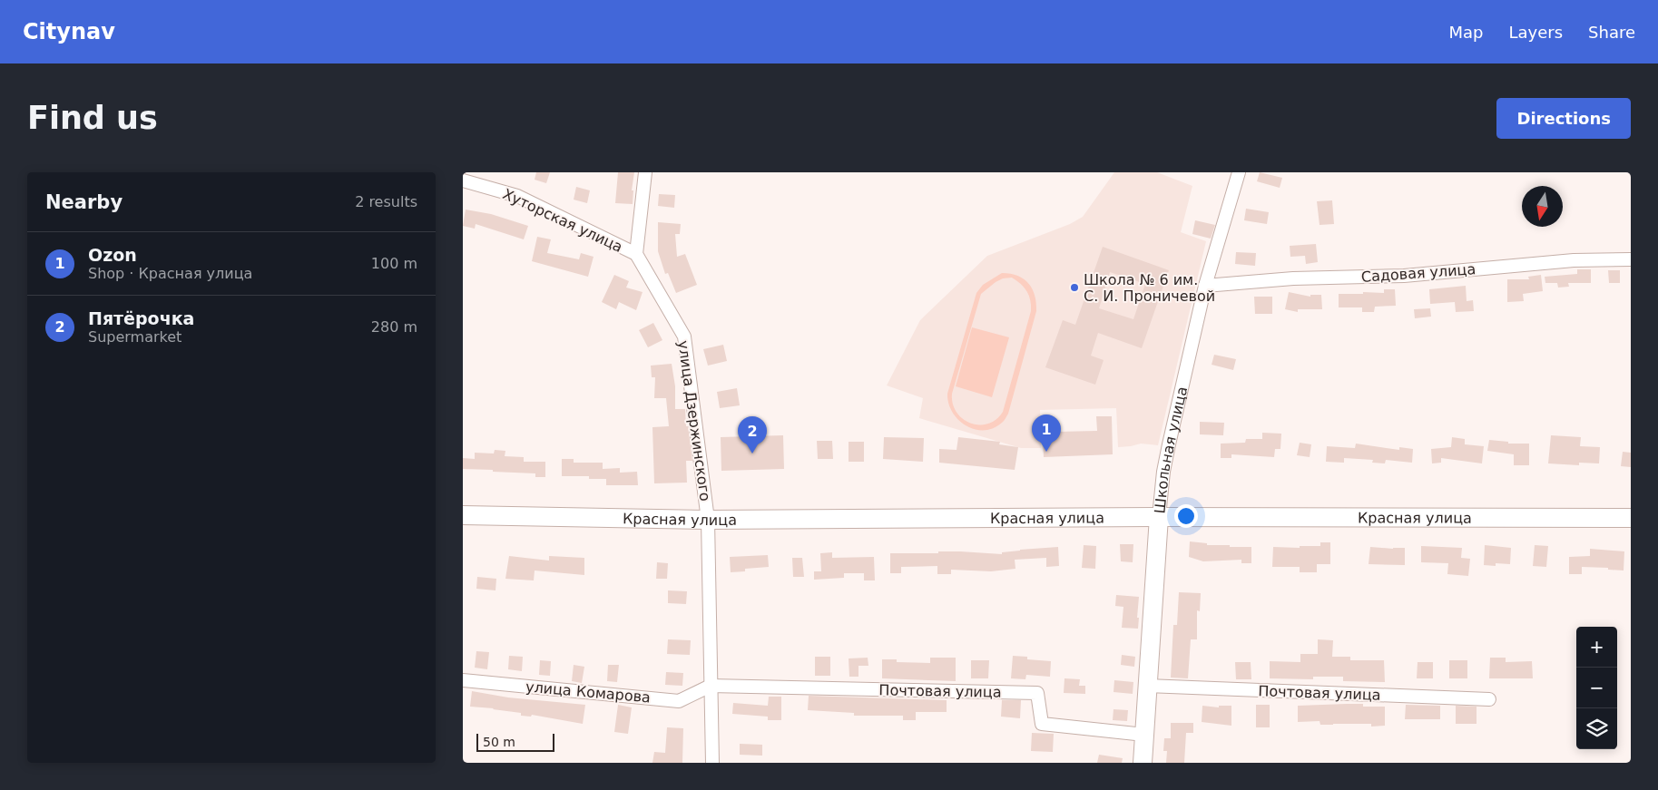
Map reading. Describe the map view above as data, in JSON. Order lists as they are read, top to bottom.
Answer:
{
  "streets": {
    "main road": ["Школьная улица", "Красная улица"],
    "street": [
      "Хуторская улица",
      "Садовая улица",
      "улица Дзержинского",
      "Почтовая улица",
      "улица Комарова"
    ]
  },
  "crossings": [
    ["Хуторская улица", "улица Дзержинского"],
    ["Садовая улица", "Школьная улица"],
    ["улица Дзержинского", "Красная улица"],
    ["улица Дзержинского", "Почтовая улица"],
    ["улица Дзержинского", "улица Комарова"],
    ["Школьная улица", "Красная улица"],
    ["Школьная улица", "Почтовая улица"],
    ["Почтовая улица", "улица Комарова"]
  ],
  "places": ["Школа № 6 им. С. И. Проничевой"],
  "scale_bar": "50 m",
  "north": "bottom",
  "page": {
    "header": "Citynav",
    "nav": ["Map", "Layers", "Share"],
    "buttons": "Directions",
    "title": "Find us",
    "heading": ["Nearby", "2 results"],
    "list": [
      {
        "mark": "1",
        "name": "Ozon",
        "note": "Shop · Красная улица",
        "value": "100 m"
      },
      {
        "mark": "2",
        "name": "Пятёрочка",
        "note": "Supermarket",
        "value": "280 m"
      }
    ],
    "pins": ["1", "2"],
    "map_buttons": ["+", "−"],
    "scale": "50 m"
  }
}
